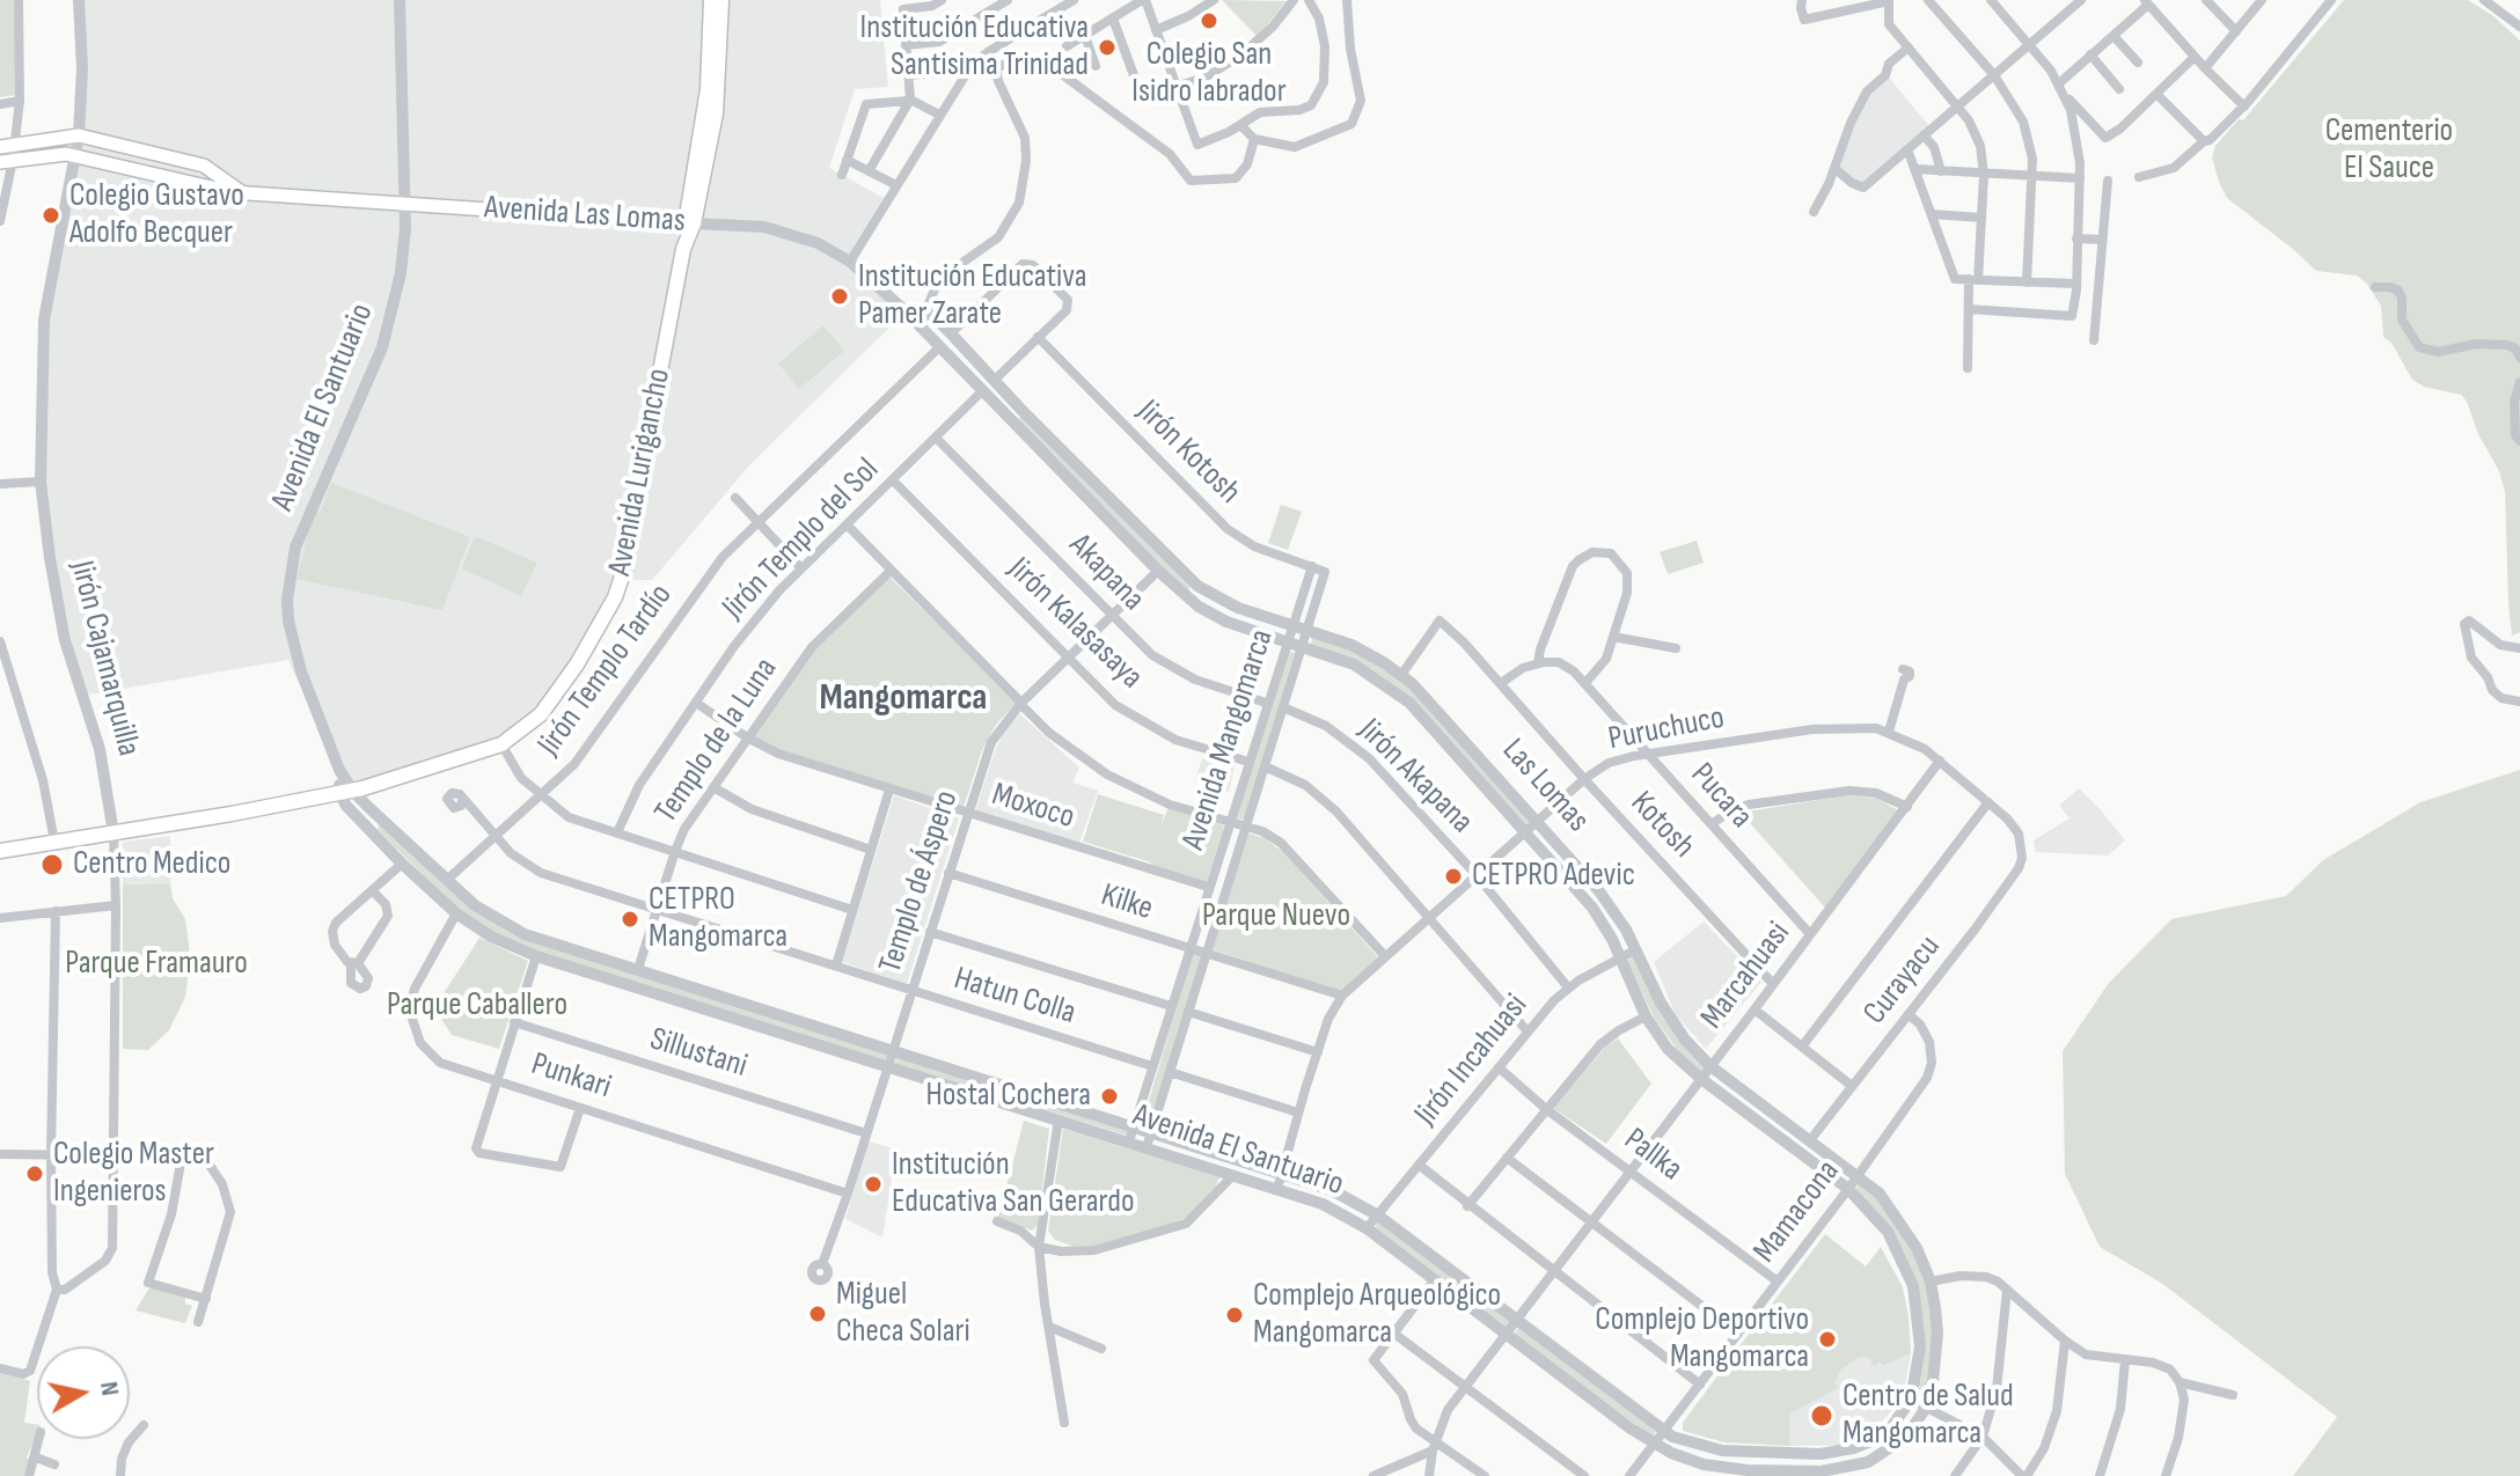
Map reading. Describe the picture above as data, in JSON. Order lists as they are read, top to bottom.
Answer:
{
  "streets": {
    "main road": ["Avenida Las Lomas", "Avenida Lurigancho"],
    "street": [
      "Avenida El Santuario",
      "Jirón Kotosh",
      "Jirón Templo del Sol",
      "Akapana",
      "Jirón Kalasasaya",
      "Jirón Cajamarquilla",
      "Jirón Templo Tardío",
      "Puruchuco",
      "Avenida Mangomarca",
      "Templo de la Luna",
      "Jirón Akapana",
      "Las Lomas",
      "Pucara",
      "Moxoco",
      "Kotosh",
      "Templo de Áspero",
      "Kilke",
      "Marcahuasi",
      "Curayacu",
      "Hatun Colla",
      "Sillustani",
      "Jirón Incahuasi",
      "Punkari",
      "Pallka",
      "Mamacona"
    ]
  },
  "crossings": [
    ["Avenida Las Lomas", "Avenida El Santuario"],
    ["Avenida Las Lomas", "Avenida Lurigancho"],
    ["Avenida Las Lomas", "Jirón Templo del Sol"],
    ["Avenida Las Lomas", "Jirón Cajamarquilla"],
    ["Avenida Las Lomas", "Jirón Templo Tardío"],
    ["Avenida Las Lomas", "Avenida Mangomarca"],
    ["Avenida Las Lomas", "Las Lomas"],
    ["Avenida Las Lomas", "Templo de Áspero"],
    ["Avenida El Santuario", "Avenida Lurigancho"],
    ["Avenida El Santuario", "Jirón Templo Tardío"],
    ["Avenida El Santuario", "Puruchuco"],
    ["Avenida El Santuario", "Avenida Mangomarca"],
    ["Avenida El Santuario", "Templo de la Luna"],
    ["Avenida El Santuario", "Las Lomas"],
    ["Avenida El Santuario", "Templo de Áspero"],
    ["Avenida El Santuario", "Marcahuasi"],
    ["Avenida El Santuario", "Jirón Incahuasi"],
    ["Avenida El Santuario", "Punkari"],
    ["Avenida El Santuario", "Mamacona"],
    ["Jirón Kotosh", "Avenida Mangomarca"],
    ["Avenida Lurigancho", "Jirón Cajamarquilla"],
    ["Jirón Templo del Sol", "Akapana"],
    ["Jirón Templo del Sol", "Jirón Kalasasaya"],
    ["Jirón Templo del Sol", "Moxoco"],
    ["Akapana", "Avenida Mangomarca"],
    ["Akapana", "Templo de Áspero"],
    ["Jirón Kalasasaya", "Avenida Mangomarca"],
    ["Jirón Kalasasaya", "Templo de Áspero"],
    ["Jirón Templo Tardío", "Hatun Colla"],
    ["Puruchuco", "Jirón Akapana"],
    ["Puruchuco", "Las Lomas"],
    ["Puruchuco", "Pucara"],
    ["Puruchuco", "Kotosh"],
    ["Puruchuco", "Kilke"],
    ["Puruchuco", "Marcahuasi"],
    ["Puruchuco", "Curayacu"],
    ["Avenida Mangomarca", "Jirón Akapana"],
    ["Avenida Mangomarca", "Las Lomas"],
    ["Avenida Mangomarca", "Moxoco"],
    ["Avenida Mangomarca", "Kilke"],
    ["Avenida Mangomarca", "Hatun Colla"],
    ["Templo de la Luna", "Moxoco"],
    ["Templo de la Luna", "Hatun Colla"],
    ["Jirón Akapana", "Jirón Incahuasi"],
    ["Las Lomas", "Kotosh"],
    ["Las Lomas", "Marcahuasi"],
    ["Las Lomas", "Curayacu"],
    ["Las Lomas", "Jirón Incahuasi"],
    ["Las Lomas", "Mamacona"],
    ["Pucara", "Marcahuasi"],
    ["Moxoco", "Templo de Áspero"],
    ["Kotosh", "Marcahuasi"],
    ["Templo de Áspero", "Kilke"],
    ["Templo de Áspero", "Hatun Colla"],
    ["Templo de Áspero", "Sillustani"],
    ["Templo de Áspero", "Punkari"],
    ["Marcahuasi", "Pallka"],
    ["Curayacu", "Mamacona"],
    ["Jirón Incahuasi", "Pallka"],
    ["Pallka", "Mamacona"]
  ],
  "districts": ["Mangomarca"],
  "parks": [
    "Cementerio El Sauce",
    "Parque Nuevo",
    "Parque Framauro",
    "Parque Caballero"
  ],
  "places": [
    "Colegio San Isidro labrador",
    "Institución Educativa Santisima Trinidad",
    "Colegio Gustavo Adolfo Becquer",
    "Institución Educativa Pamer Zarate",
    "Centro Medico",
    "CETPRO Adevic",
    "CETPRO Mangomarca",
    "Hostal Cochera",
    "Colegio Master Ingenieros",
    "Institución Educativa San Gerardo",
    "Miguel Checa Solari",
    "Complejo Arqueológico Mangomarca",
    "Complejo Deportivo Mangomarca",
    "Centro de Salud Mangomarca"
  ],
  "north": "right"
}
